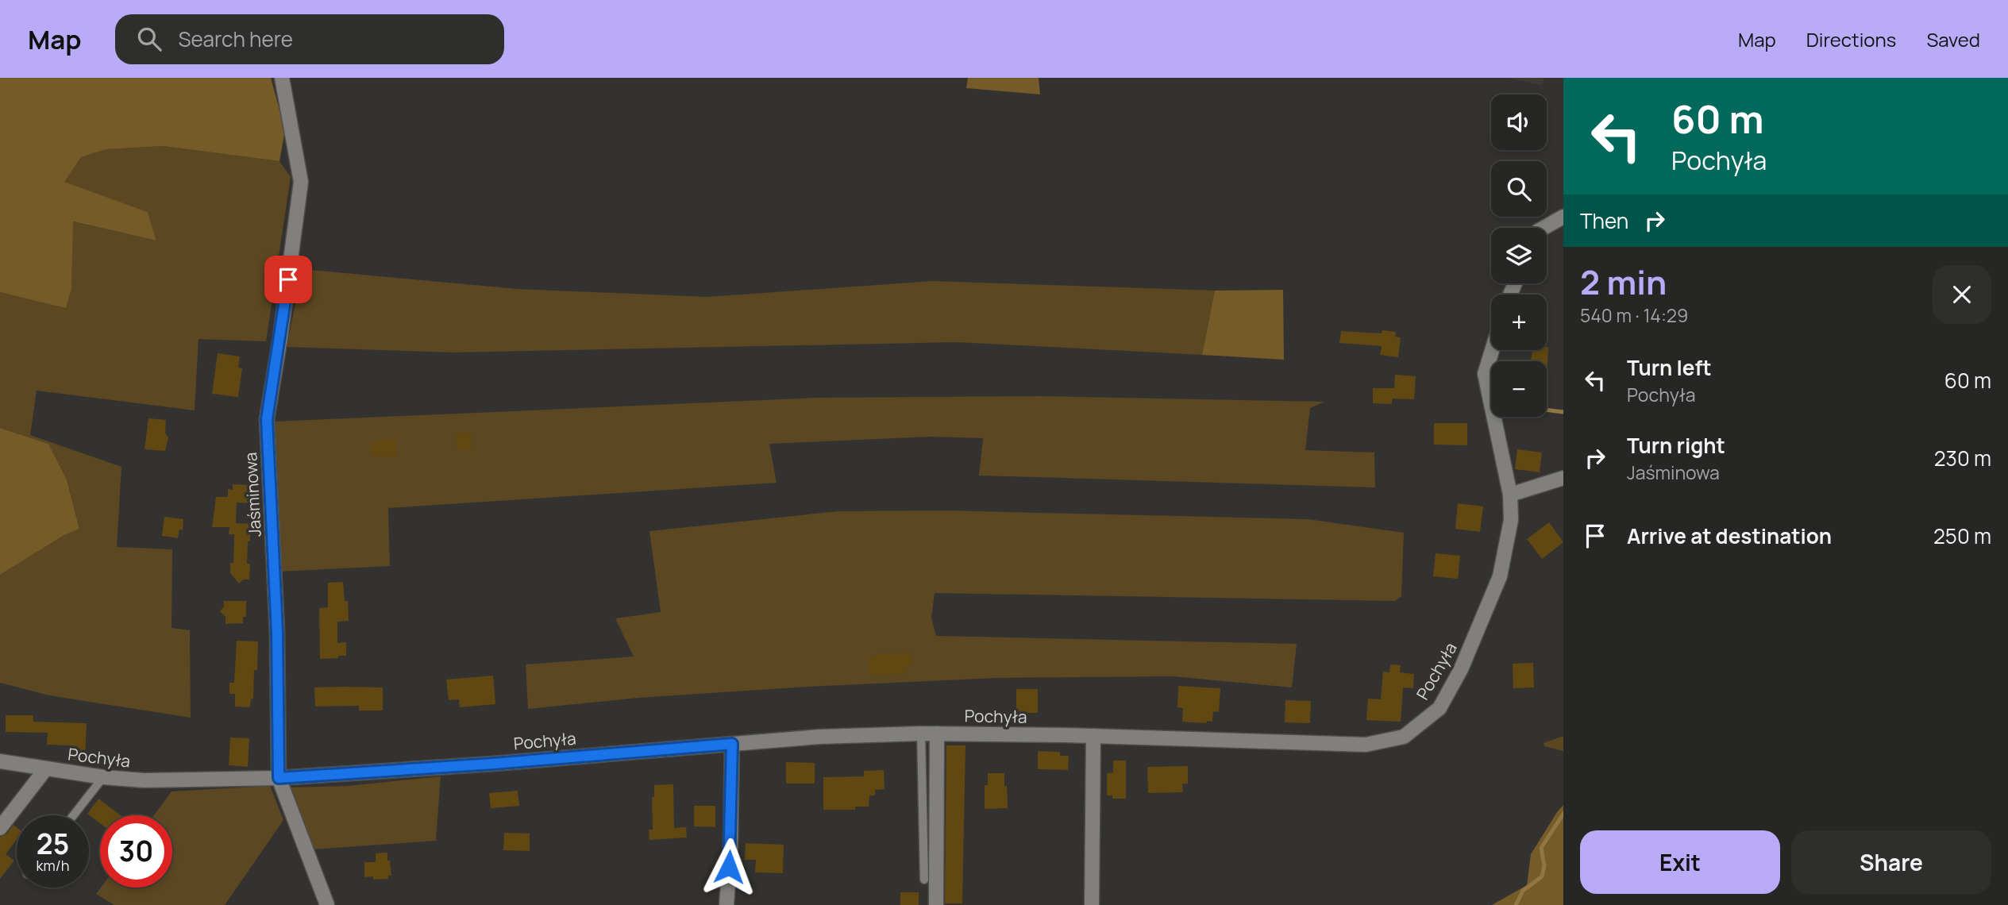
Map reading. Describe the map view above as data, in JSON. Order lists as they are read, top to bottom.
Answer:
{
  "streets": {
    "street": ["Jaśminowa", "Pochyła"]
  },
  "crossings": [
    ["Jaśminowa", "Pochyła"]
  ],
  "page": {
    "header": "Map",
    "search": "Search here",
    "nav": ["Map", "Directions", "Saved"],
    "turn": ["60 m", "Pochyła"],
    "map_buttons": ["+", "−"],
    "then": "Then",
    "heading": ["2 min", "540 m · 14:29"],
    "list": [
      {
        "name": "Turn left",
        "note": "Pochyła",
        "value": "60 m"
      },
      {
        "name": "Turn right",
        "note": "Jaśminowa",
        "value": "230 m"
      },
      {
        "name": "Arrive at destination",
        "value": "250 m"
      }
    ],
    "speed": "25 km/h",
    "limit": "30",
    "buttons": ["Exit", "Share"]
  }
}
